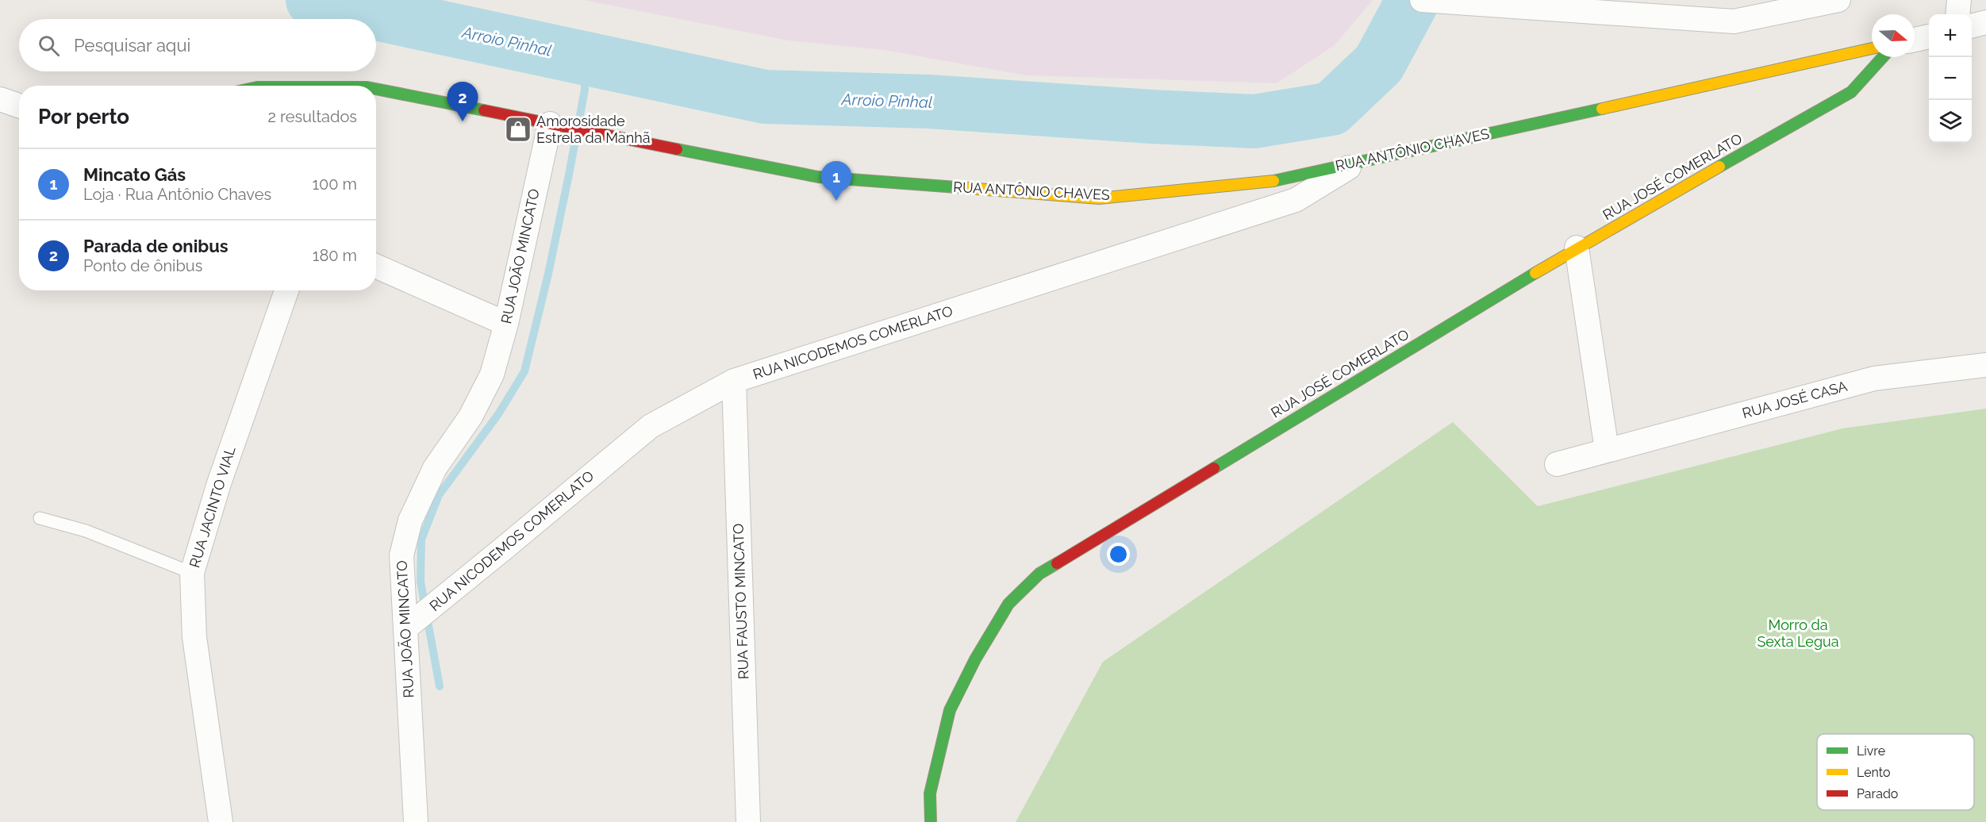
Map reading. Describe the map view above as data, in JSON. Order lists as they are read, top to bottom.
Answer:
{
  "streets": {
    "street": [
      "RUA ANTÔNIO CHAVES",
      "RUA JOSÉ COMERLATO",
      "RUA JOÃO MINCATO",
      "RUA NICODEMOS COMERLATO",
      "RUA JOSÉ CASA",
      "RUA JACINTO VIAL",
      "RUA FAUSTO MINCATO"
    ]
  },
  "crossings": [
    ["RUA ANTÔNIO CHAVES", "RUA JOÃO MINCATO"],
    ["RUA ANTÔNIO CHAVES", "RUA NICODEMOS COMERLATO"],
    ["RUA JOÃO MINCATO", "RUA NICODEMOS COMERLATO"],
    ["RUA NICODEMOS COMERLATO", "RUA FAUSTO MINCATO"]
  ],
  "water": ["Arroio Pinhal"],
  "parks": ["Morro da Sexta Legua"],
  "places": {
    "shop": ["Amorosidade Estrela da Manhã"]
  },
  "legend": ["Livre", "Lento", "Parado"],
  "north": "right",
  "page": {
    "map_buttons": ["+", "−"],
    "search": "Pesquisar aqui",
    "pins": ["2", "1"],
    "heading": ["Por perto", "2 resultados"],
    "list": [
      {
        "mark": "1",
        "name": "Mincato Gás",
        "note": "Loja · Rua Antônio Chaves",
        "value": "100 m"
      },
      {
        "mark": "2",
        "name": "Parada de onibus",
        "note": "Ponto de ônibus",
        "value": "180 m"
      }
    ]
  }
}
